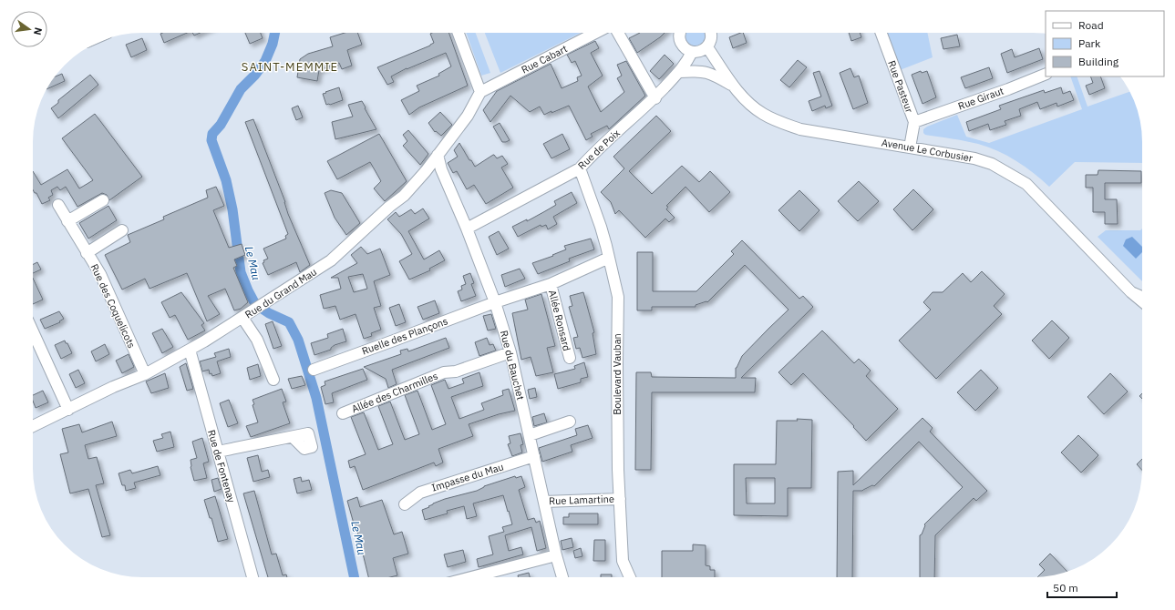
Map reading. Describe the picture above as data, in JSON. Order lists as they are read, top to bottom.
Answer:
{
  "streets": {
    "street": [
      "Rue Cabart",
      "Rue Pasteur",
      "Rue Giraut",
      "Rue de Poix",
      "Avenue Le Corbusier",
      "Rue du Grand Mau",
      "Rue des Coquelicots",
      "Allée Ronsard",
      "Ruelle des Plançons",
      "Rue du Bauchet",
      "Boulevard Vauban",
      "Allée des Charmilles",
      "Rue de Fontenay",
      "Impasse du Mau",
      "Rue Lamartine"
    ]
  },
  "crossings": [
    ["Rue Cabart", "Rue du Grand Mau"],
    ["Rue Pasteur", "Rue Giraut"],
    ["Rue Pasteur", "Avenue Le Corbusier"],
    ["Rue de Poix", "Rue du Bauchet"],
    ["Rue de Poix", "Boulevard Vauban"],
    ["Rue du Grand Mau", "Rue des Coquelicots"],
    ["Rue du Grand Mau", "Rue du Bauchet"],
    ["Rue du Grand Mau", "Rue de Fontenay"],
    ["Allée Ronsard", "Ruelle des Plançons"],
    ["Ruelle des Plançons", "Rue du Bauchet"],
    ["Ruelle des Plançons", "Boulevard Vauban"],
    ["Rue du Bauchet", "Allée des Charmilles"],
    ["Rue du Bauchet", "Impasse du Mau"],
    ["Rue du Bauchet", "Rue Lamartine"],
    ["Boulevard Vauban", "Rue Lamartine"]
  ],
  "districts": ["SAINT-MEMMIE"],
  "water": ["Le Mau"],
  "legend": ["Road", "Park", "Building"],
  "scale_bar": "50 m",
  "north": "right"
}
